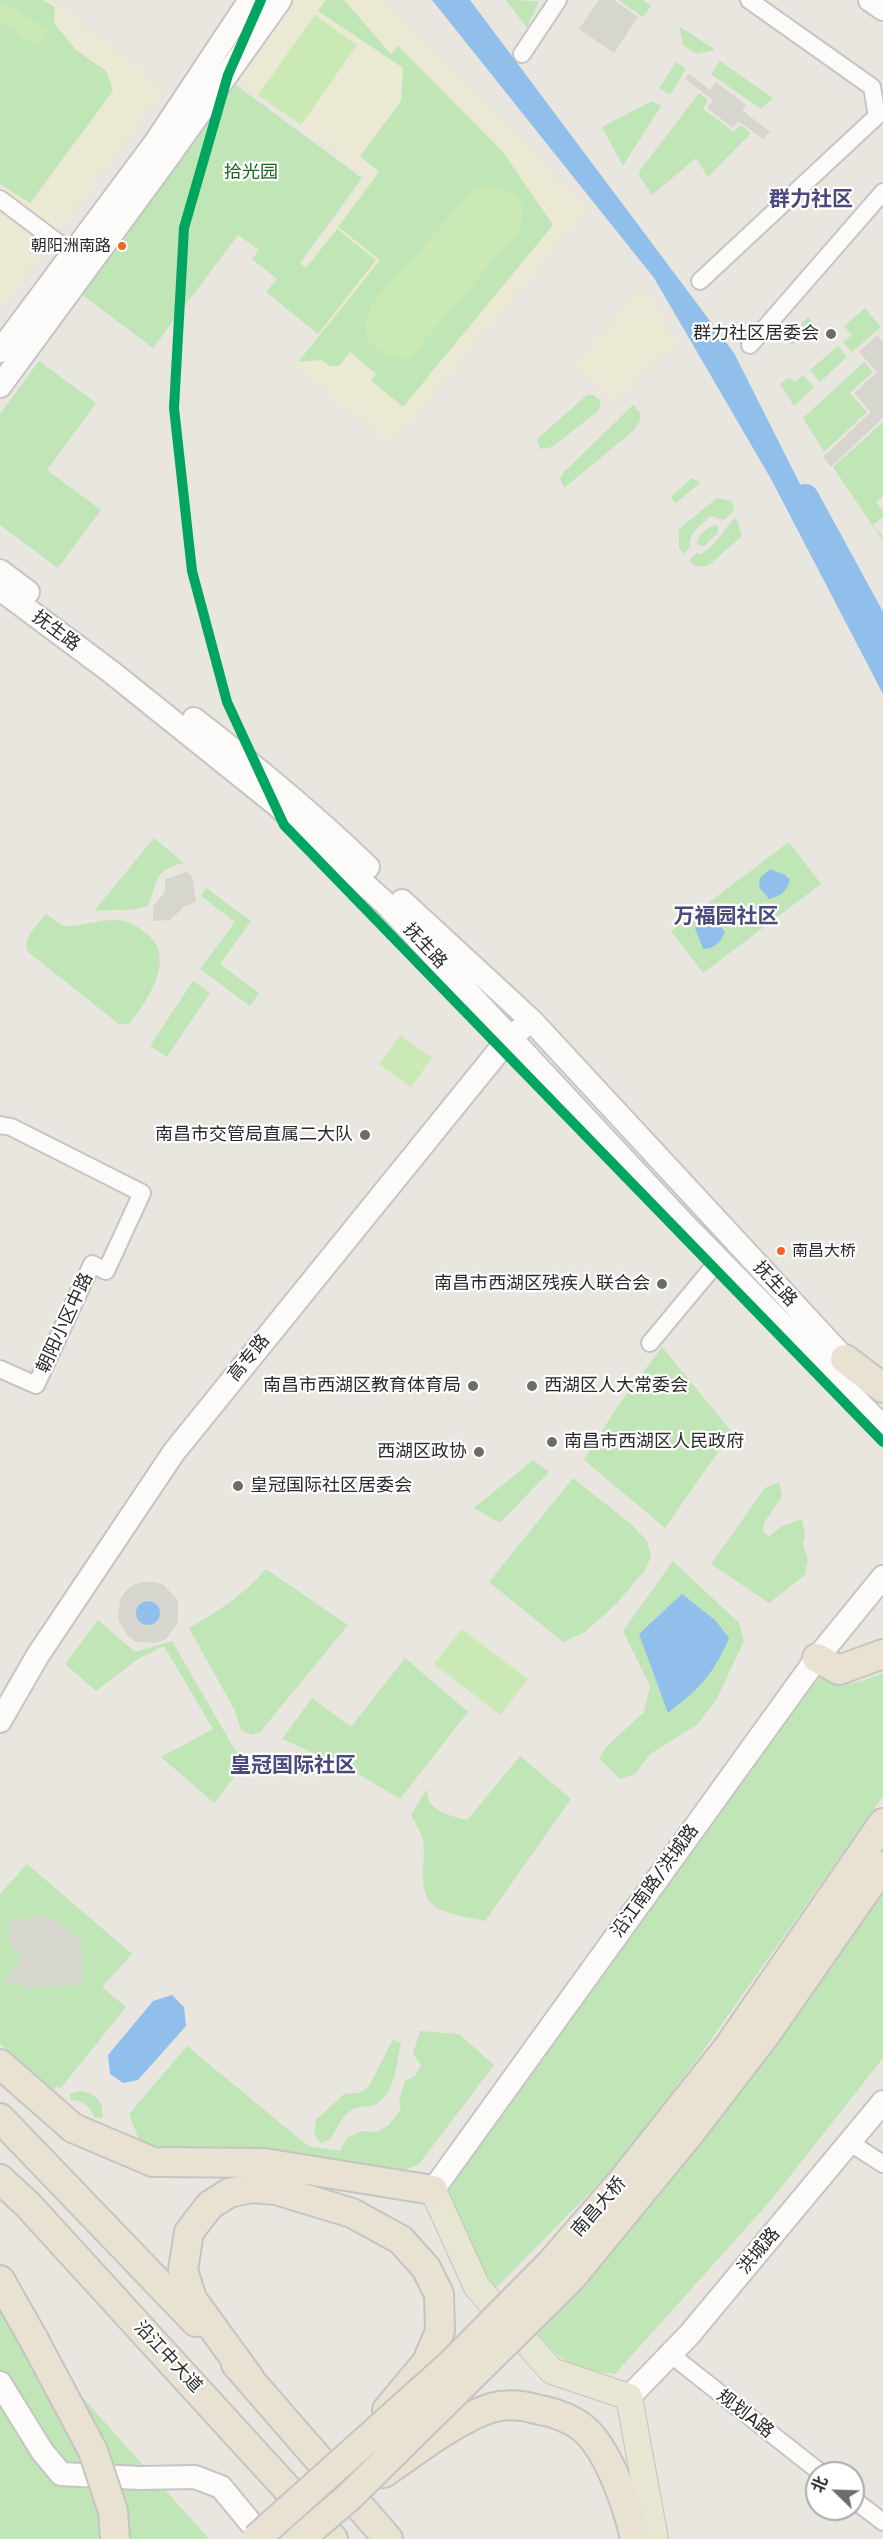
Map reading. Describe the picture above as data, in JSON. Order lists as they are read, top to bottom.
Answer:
{
  "streets": {
    "highway": ["南昌大桥", "沿江中大道"],
    "main road": [
      "抚生路",
      "高专路",
      "沿江南路/洪城路",
      "洪城路"
    ],
    "street": ["朝阳小区中路", "规划A路"]
  },
  "crossings": [
    ["抚生路", "高专路"],
    ["洪城路", "规划A路"]
  ],
  "districts": ["群力社区", "万福园社区", "皇冠国际社区"],
  "parks": ["拾光园"],
  "places": [
    "朝阳洲南路",
    "群力社区居委会",
    "南昌市交管局直属二大队",
    "南昌大桥",
    "南昌市西湖区残疾人联合会",
    "南昌市西湖区教育体育局",
    "西湖区人大常委会",
    "南昌市西湖区人民政府",
    "西湖区政协",
    "皇冠国际社区居委会"
  ],
  "north": "top left"
}
